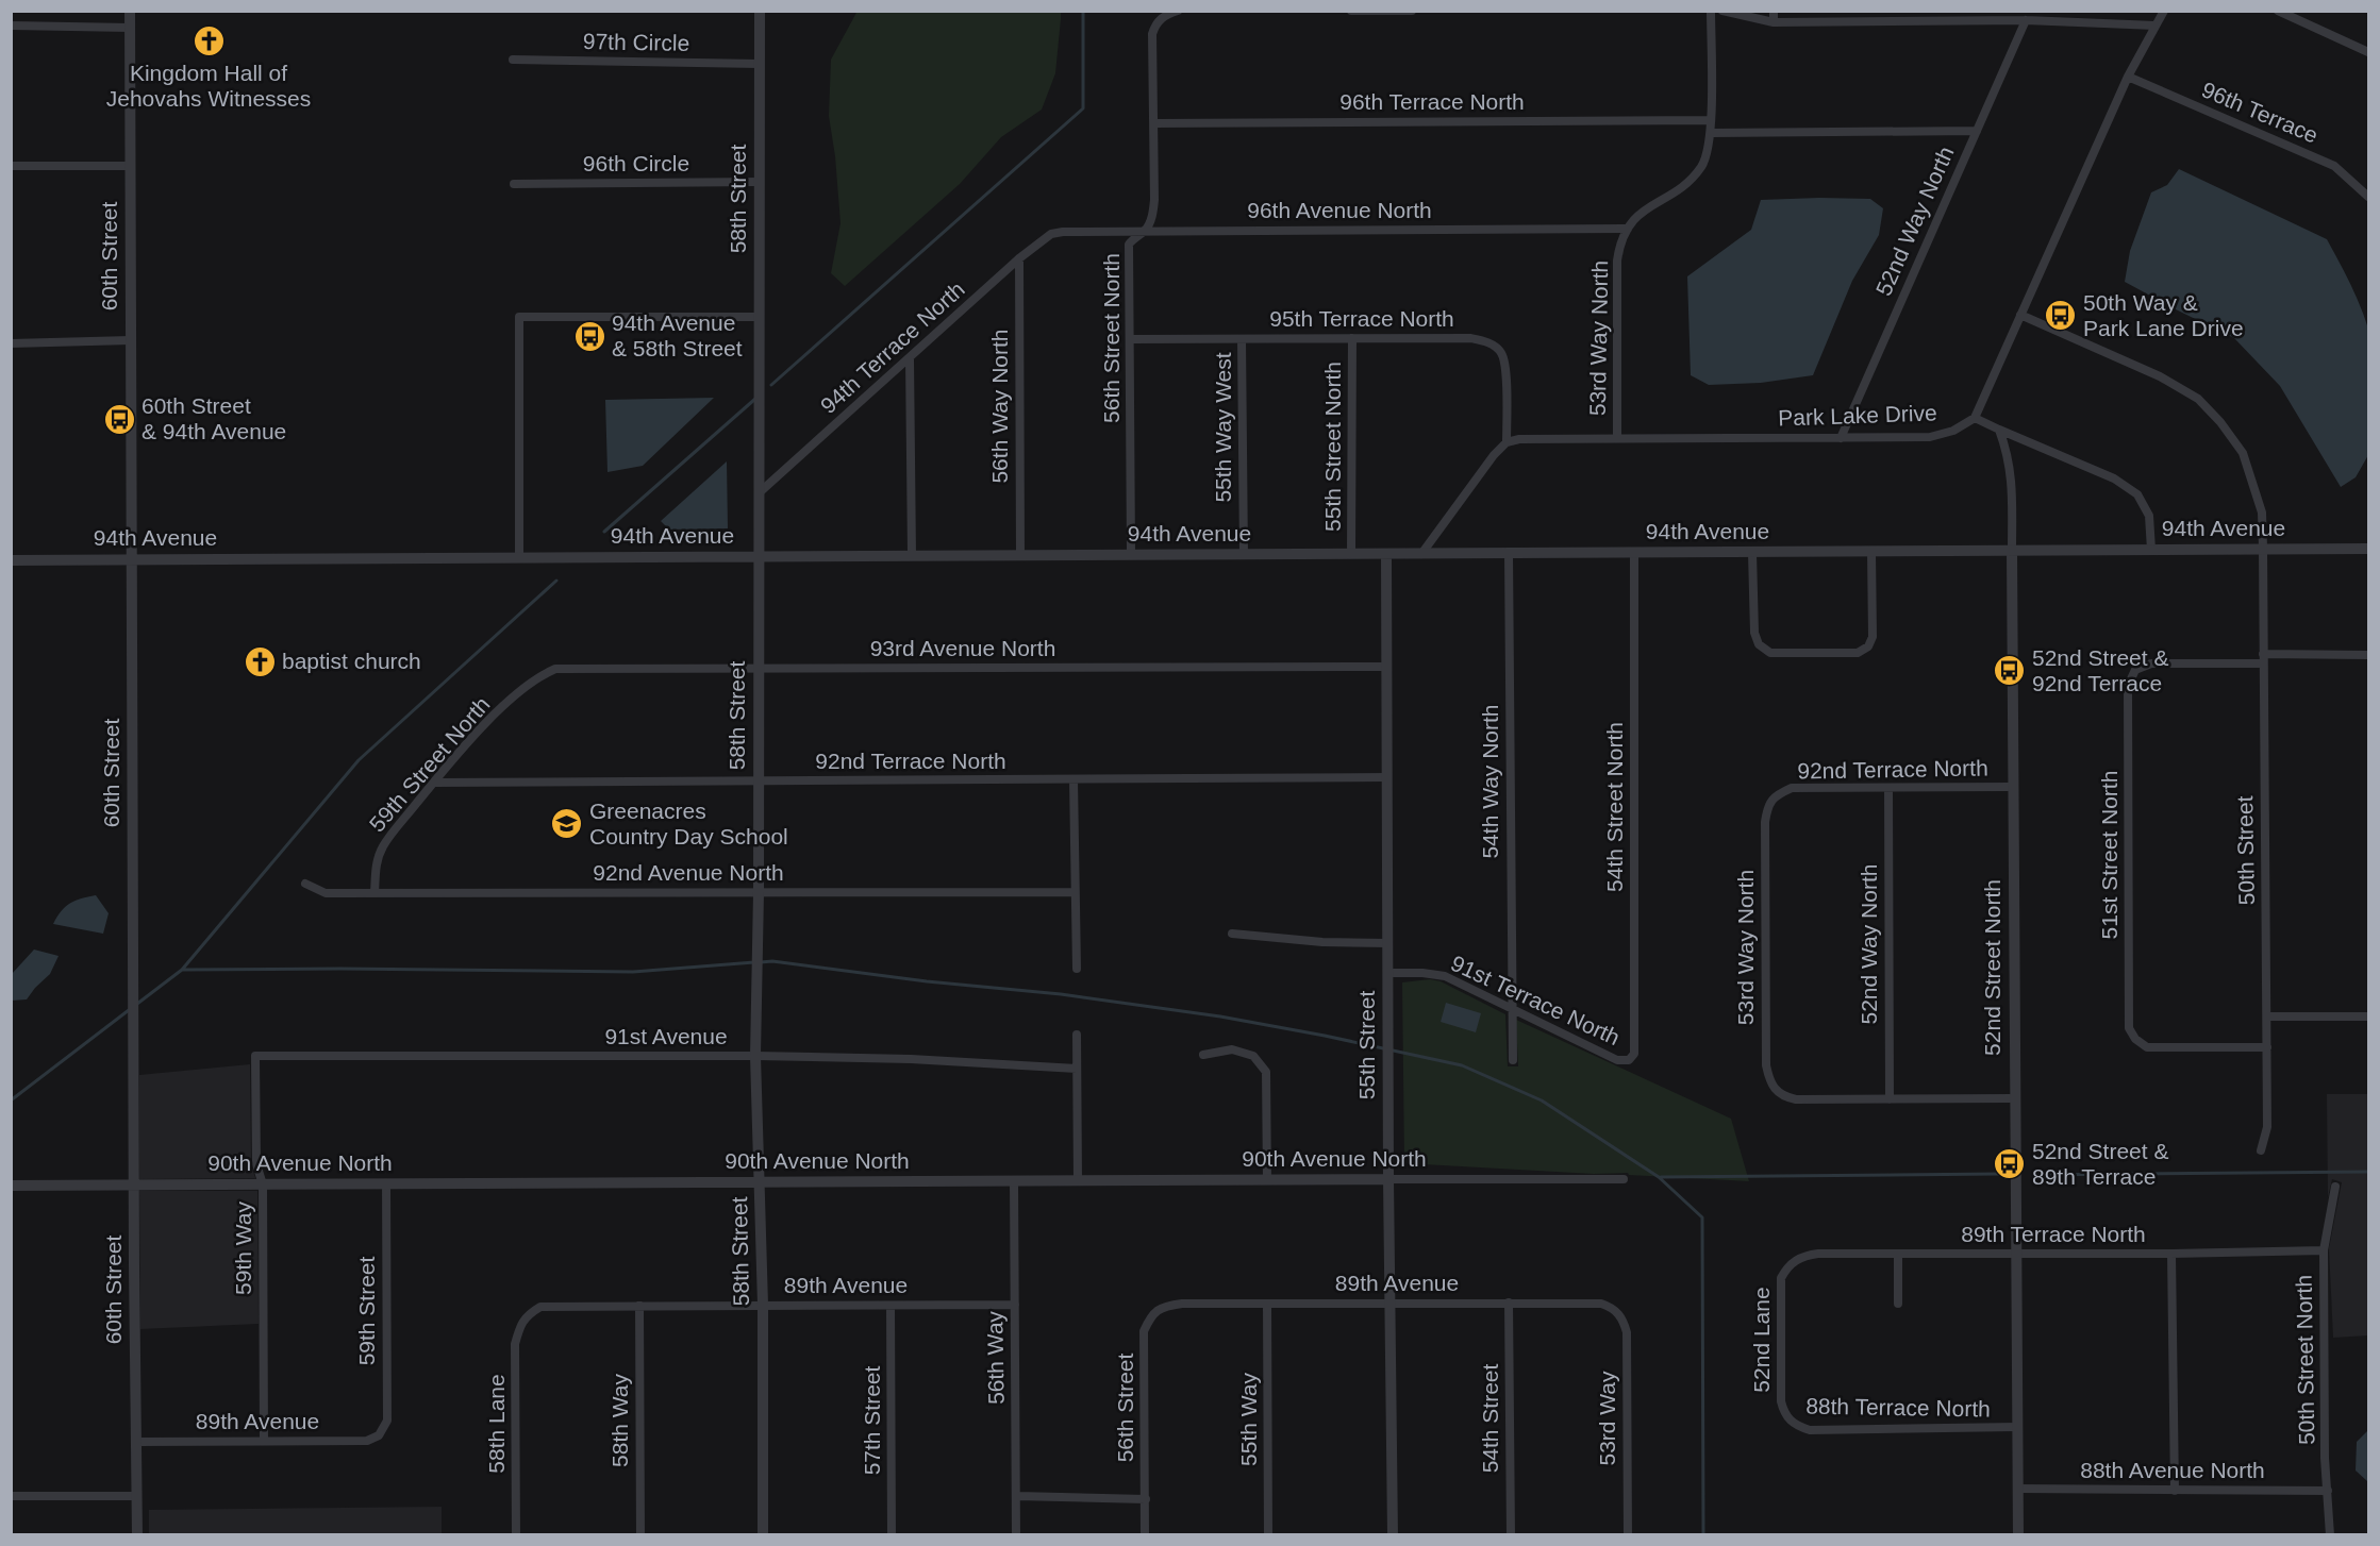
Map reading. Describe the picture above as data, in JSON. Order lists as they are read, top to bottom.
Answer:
{
  "streets": {
    "street": [
      "97th Circle",
      "96th Terrace North",
      "96th Terrace",
      "96th Circle",
      "58th Street",
      "96th Avenue North",
      "52nd Way North",
      "60th Street",
      "95th Terrace North",
      "56th Street North",
      "53rd Way North",
      "94th Terrace North",
      "56th Way North",
      "Park Lake Drive",
      "55th Way West",
      "55th Street North",
      "94th Avenue",
      "93rd Avenue North",
      "92nd Terrace North",
      "59th Street North",
      "54th Way North",
      "54th Street North",
      "50th Street",
      "51st Street North",
      "92nd Avenue North",
      "52nd Street North",
      "91st Terrace North",
      "91st Avenue",
      "55th Street",
      "90th Avenue North",
      "89th Terrace North",
      "59th Way",
      "89th Avenue",
      "59th Street",
      "52nd Lane",
      "56th Way",
      "50th Street North",
      "56th Street",
      "88th Terrace North",
      "54th Street",
      "53rd Way",
      "55th Way",
      "58th Way",
      "57th Street",
      "58th Lane",
      "88th Avenue North"
    ]
  },
  "crossings": [
    ["97th Circle", "58th Street"],
    ["96th Terrace North", "56th Street North"],
    ["96th Terrace North", "53rd Way North"],
    ["96th Circle", "58th Street"],
    ["58th Street", "94th Terrace North"],
    ["58th Street", "94th Avenue"],
    ["58th Street", "93rd Avenue North"],
    ["58th Street", "92nd Terrace North"],
    ["58th Street", "92nd Avenue North"],
    ["58th Street", "91st Avenue"],
    ["58th Street", "90th Avenue North"],
    ["58th Street", "89th Avenue"],
    ["96th Avenue North", "56th Street North"],
    ["96th Avenue North", "53rd Way North"],
    ["96th Avenue North", "94th Terrace North"],
    ["52nd Way North", "53rd Way North"],
    ["52nd Way North", "Park Lake Drive"],
    ["52nd Way North", "92nd Terrace North"],
    ["60th Street", "94th Avenue"],
    ["60th Street", "90th Avenue North"],
    ["60th Street", "89th Avenue"],
    ["95th Terrace North", "56th Street North"],
    ["95th Terrace North", "Park Lake Drive"],
    ["95th Terrace North", "55th Way West"],
    ["95th Terrace North", "55th Street North"],
    ["56th Street North", "94th Avenue"],
    ["53rd Way North", "Park Lake Drive"],
    ["53rd Way North", "92nd Terrace North"],
    ["94th Terrace North", "56th Way North"],
    ["56th Way North", "94th Avenue"],
    ["55th Way West", "94th Avenue"],
    ["55th Street North", "94th Avenue"],
    ["94th Avenue", "54th Way North"],
    ["94th Avenue", "54th Street North"],
    ["94th Avenue", "50th Street"],
    ["94th Avenue", "52nd Street North"],
    ["94th Avenue", "55th Street"],
    ["93rd Avenue North", "59th Street North"],
    ["93rd Avenue North", "55th Street"],
    ["92nd Terrace North", "59th Street North"],
    ["92nd Terrace North", "52nd Street North"],
    ["92nd Terrace North", "55th Street"],
    ["59th Street North", "92nd Avenue North"],
    ["54th Way North", "91st Terrace North"],
    ["54th Street North", "91st Terrace North"],
    ["50th Street", "51st Street North"],
    ["52nd Street North", "89th Terrace North"],
    ["52nd Street North", "88th Terrace North"],
    ["52nd Street North", "88th Avenue North"],
    ["91st Terrace North", "55th Street"],
    ["91st Avenue", "59th Way"],
    ["55th Street", "90th Avenue North"],
    ["55th Street", "89th Avenue"],
    ["90th Avenue North", "59th Way"],
    ["90th Avenue North", "59th Street"],
    ["90th Avenue North", "56th Way"],
    ["89th Terrace North", "52nd Lane"],
    ["89th Terrace North", "50th Street North"],
    ["59th Way", "89th Avenue"],
    ["89th Avenue", "59th Street"],
    ["89th Avenue", "56th Way"],
    ["89th Avenue", "56th Street"],
    ["89th Avenue", "54th Street"],
    ["89th Avenue", "53rd Way"],
    ["89th Avenue", "55th Way"],
    ["89th Avenue", "58th Way"],
    ["89th Avenue", "57th Street"],
    ["89th Avenue", "58th Lane"],
    ["52nd Lane", "88th Terrace North"],
    ["50th Street North", "88th Avenue North"]
  ],
  "places": {
    "church": ["Kingdom Hall of Jehovahs Witnesses", "baptist church"],
    "bus stop": [
      "50th Way & Park Lane Drive",
      "94th Avenue & 58th Street",
      "60th Street & 94th Avenue",
      "52nd Street & 92nd Terrace",
      "52nd Street & 89th Terrace"
    ],
    "school or university": ["Greenacres Country Day School"]
  }
}
